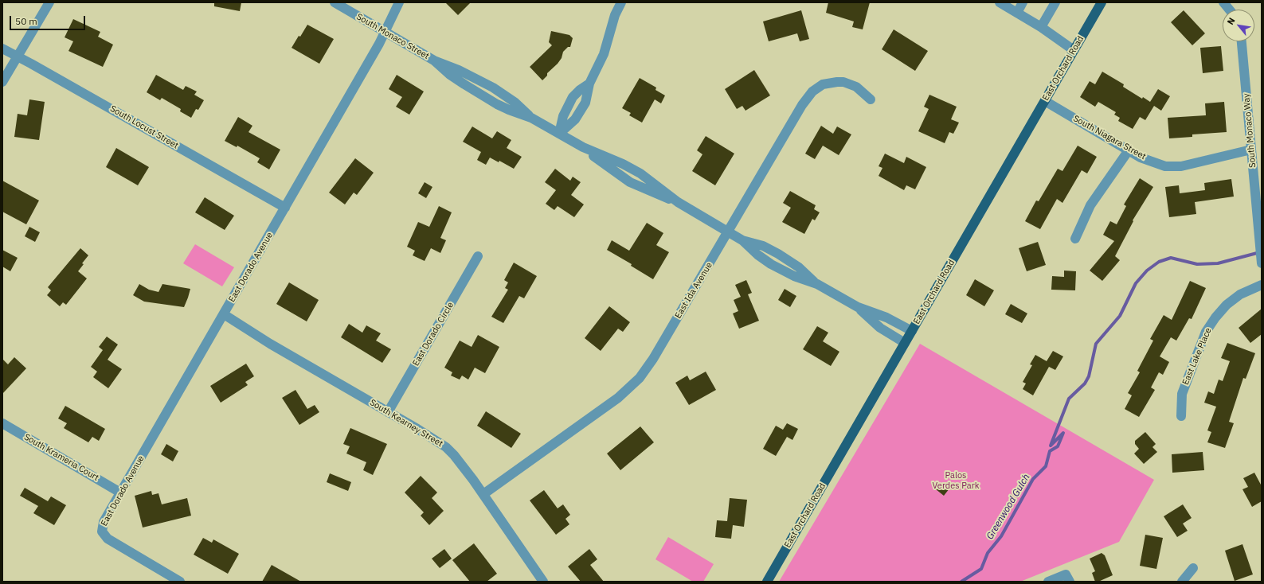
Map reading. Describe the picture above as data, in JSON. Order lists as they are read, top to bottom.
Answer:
{
  "streets": {
    "main road": ["East Orchard Road"],
    "street": [
      "South Monaco Street",
      "South Locust Street",
      "South Monaco Way",
      "South Niagara Street",
      "East Dorado Avenue",
      "East Ida Avenue",
      "East Dorado Circle",
      "East Lake Place",
      "South Kearney Street",
      "South Krameria Court"
    ]
  },
  "crossings": [
    ["South Monaco Street", "East Orchard Road"],
    ["South Monaco Street", "East Dorado Avenue"],
    ["South Monaco Street", "East Ida Avenue"],
    ["East Orchard Road", "South Niagara Street"],
    ["South Locust Street", "East Dorado Avenue"],
    ["South Monaco Way", "South Niagara Street"],
    ["East Dorado Avenue", "South Kearney Street"],
    ["East Dorado Avenue", "South Krameria Court"],
    ["East Ida Avenue", "South Kearney Street"],
    ["East Dorado Circle", "South Kearney Street"]
  ],
  "water": ["Greenwood Gulch"],
  "parks": ["Palos Verdes Park"],
  "scale_bar": "50 m",
  "north": "top left"
}
